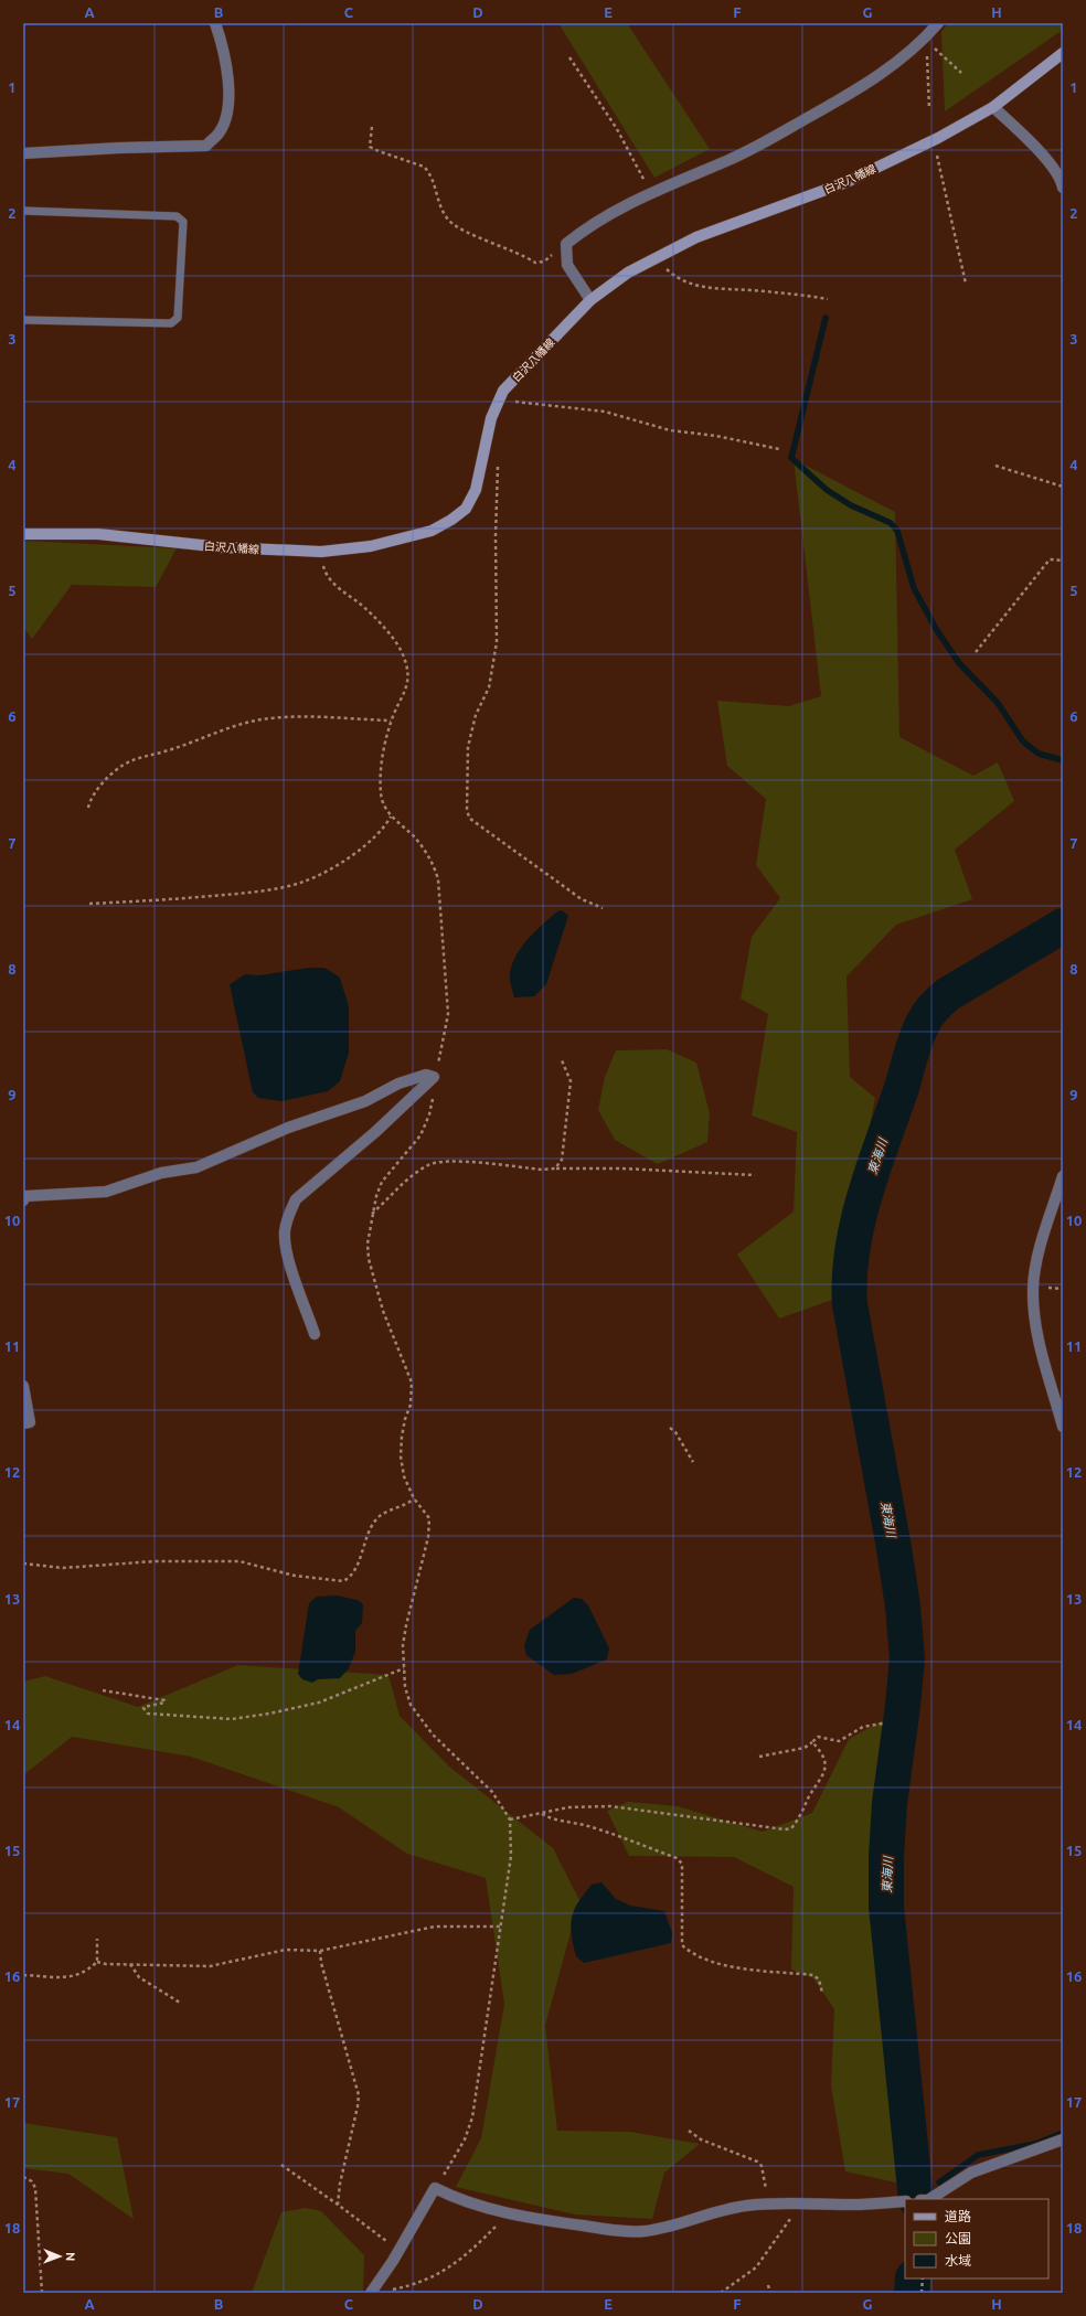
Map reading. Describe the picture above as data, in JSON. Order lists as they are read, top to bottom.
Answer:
{
  "streets": {
    "main road": ["白沢八幡線"]
  },
  "water": ["東海川"],
  "legend": ["道路", "公園", "水域"],
  "north": "right",
  "grid": {
    "columns": [
      "A",
      "B",
      "C",
      "D",
      "E",
      "F",
      "G",
      "H"
    ],
    "rows": [
      "1",
      "2",
      "3",
      "4",
      "5",
      "6",
      "7",
      "8",
      "9",
      "10",
      "11",
      "12",
      "13",
      "14",
      "15",
      "16",
      "17",
      "18"
    ]
  }
}
